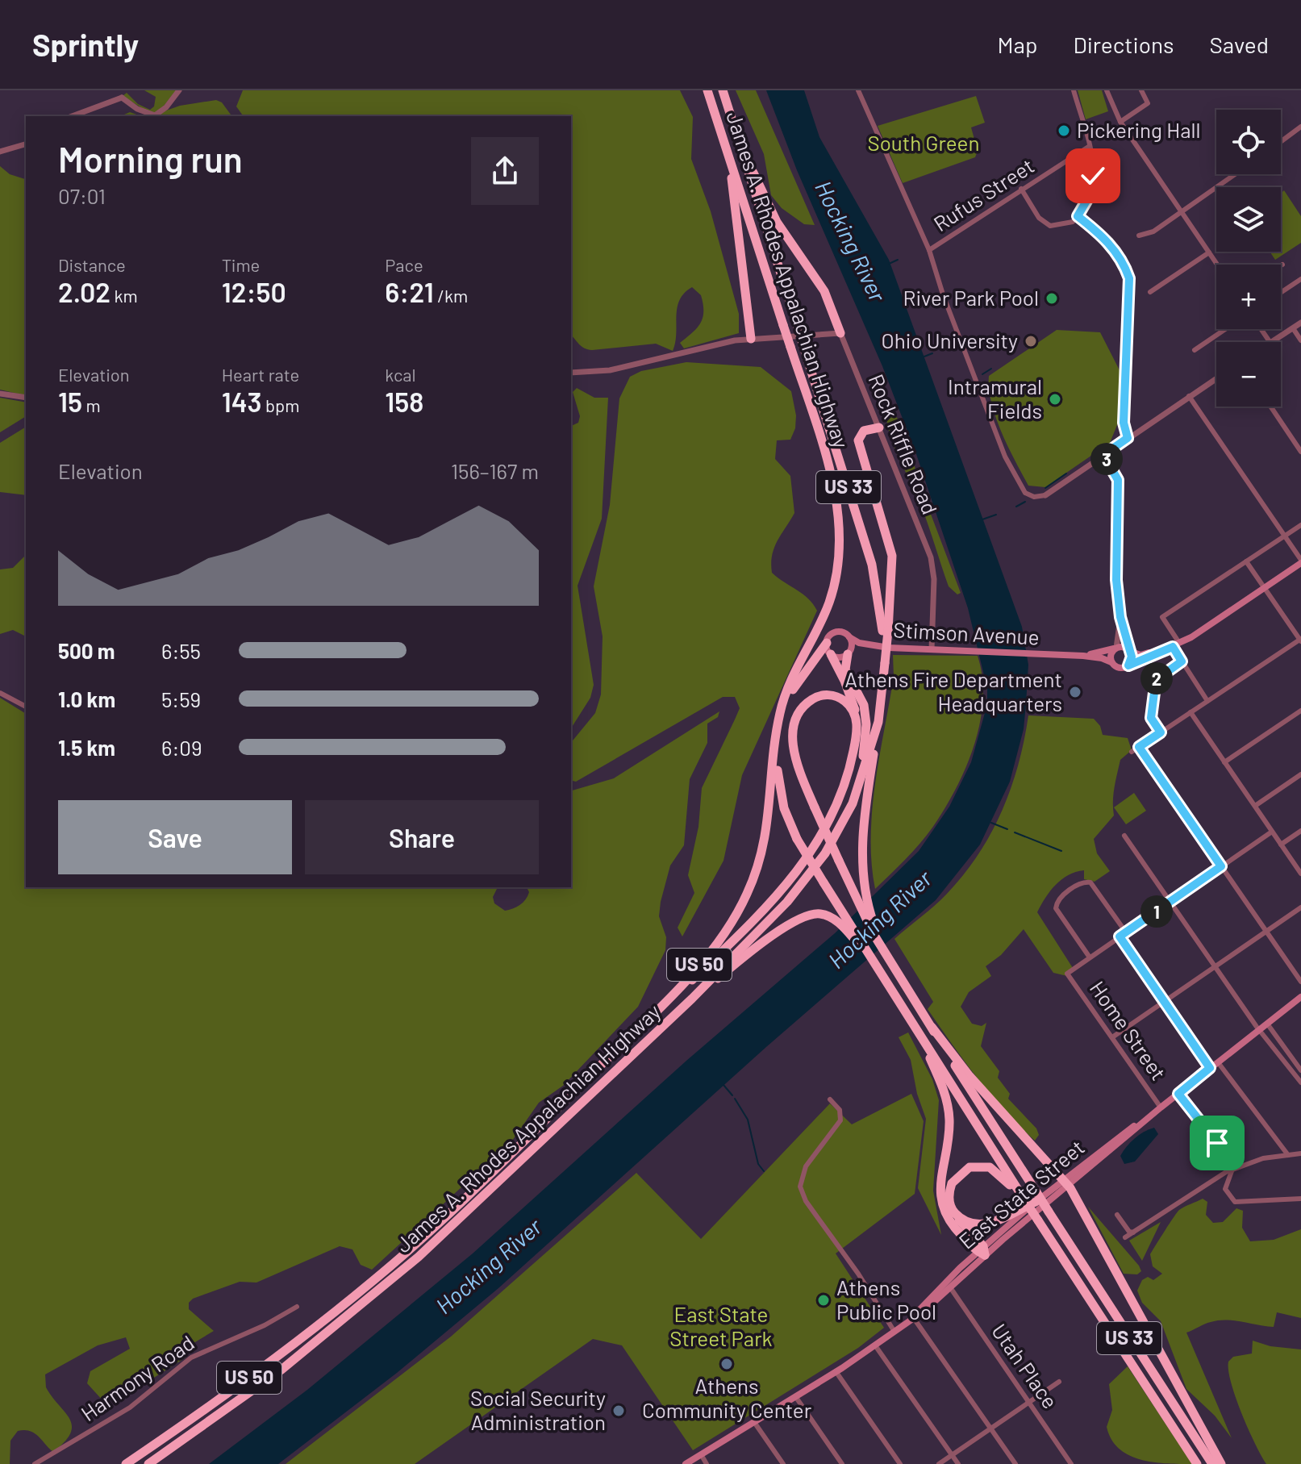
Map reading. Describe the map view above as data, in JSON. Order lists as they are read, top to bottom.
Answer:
{
  "streets": {
    "highway": ["James A. Rhodes Appalachian Highway", "US 33", "US 50"],
    "main road": ["Stimson Avenue", "East State Street"],
    "street": [
      "Rufus Street",
      "Rock Riffle Road",
      "Home Street",
      "Utah Place",
      "Harmony Road"
    ]
  },
  "crossings": [
    ["James A. Rhodes Appalachian Highway", "US 33"],
    ["Rock Riffle Road", "Stimson Avenue"],
    ["US 33", "East State Street"],
    ["Home Street", "East State Street"],
    ["East State Street", "Utah Place"]
  ],
  "water": ["Hocking River"],
  "parks": ["South Green", "East State Street Park"],
  "places": [
    "Pickering Hall",
    "River Park Pool",
    "Ohio University",
    "Intramural Fields",
    "Athens Fire Department Headquarters",
    "Athens Public Pool",
    "Athens Community Center",
    "Social Security Administration"
  ],
  "page": {
    "header": "Sprintly",
    "nav": ["Map", "Directions", "Saved"],
    "map_buttons": ["+", "−"],
    "heading": ["Morning run", "07:01"],
    "stats": [
      ["Distance", "2.02 km"],
      ["Time", "12:50"],
      ["Pace", "6:21 /km"],
      ["Elevation", "15 m"],
      ["Heart rate", "143 bpm"],
      ["kcal", "158"]
    ],
    "pins": ["3", "2", "1"],
    "chart": ["Elevation", "156–167 m"],
    "list": [
      {
        "name": "500 m",
        "note": "6:55"
      },
      {
        "name": "1.0 km",
        "note": "5:59"
      },
      {
        "name": "1.5 km",
        "note": "6:09"
      }
    ],
    "buttons": ["Save", "Share"]
  }
}
